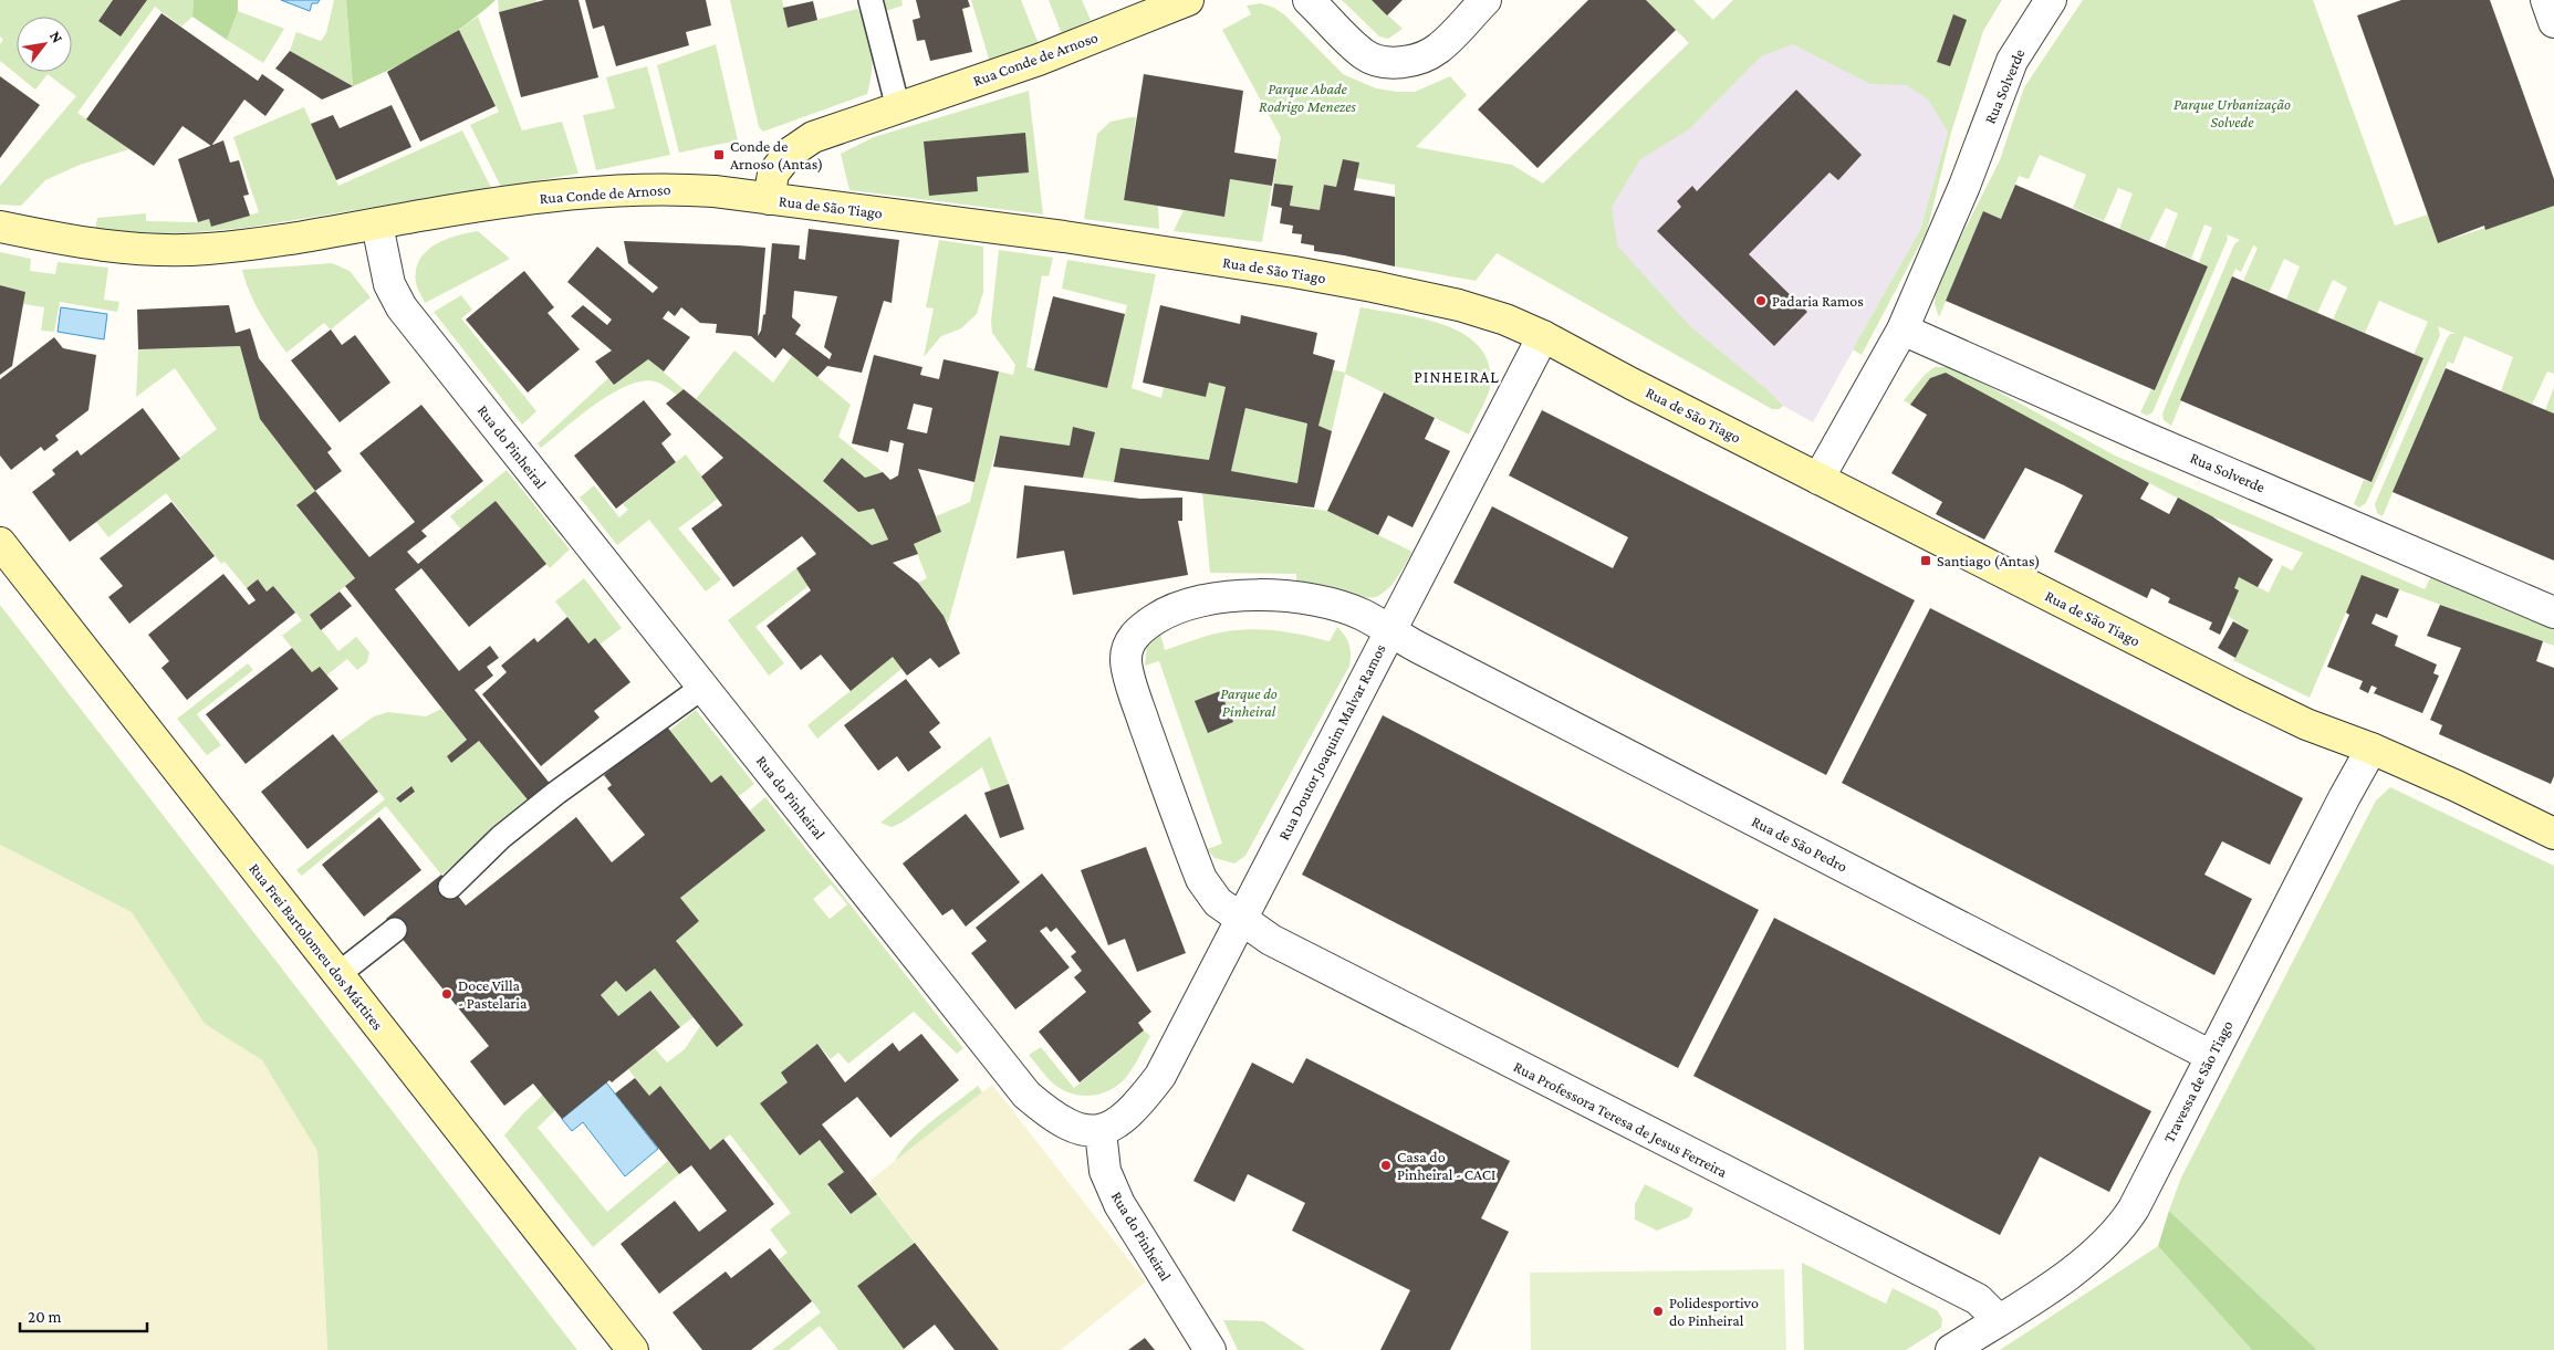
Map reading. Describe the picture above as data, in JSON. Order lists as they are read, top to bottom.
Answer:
{
  "streets": {
    "main road": ["Rua Conde de Arnoso", "Rua de São Tiago", "Rua Frei Bartolomeu dos Mártires"],
    "street": [
      "Rua Solverde",
      "Rua do Pinheiral",
      "Rua Doutor Joaquim Malvar Ramos",
      "Rua de São Pedro",
      "Travessa de São Tiago",
      "Rua Professora Teresa de Jesus Ferreira"
    ]
  },
  "crossings": [
    ["Rua Conde de Arnoso", "Rua de São Tiago"],
    ["Rua Conde de Arnoso", "Rua do Pinheiral"],
    ["Rua Solverde", "Rua de São Tiago"],
    ["Rua de São Tiago", "Rua Doutor Joaquim Malvar Ramos"],
    ["Rua de São Tiago", "Travessa de São Tiago"],
    ["Rua do Pinheiral", "Rua Doutor Joaquim Malvar Ramos"],
    ["Rua Doutor Joaquim Malvar Ramos", "Rua de São Pedro"],
    ["Rua Doutor Joaquim Malvar Ramos", "Rua Professora Teresa de Jesus Ferreira"],
    ["Rua de São Pedro", "Travessa de São Tiago"],
    ["Rua de São Pedro", "Rua Professora Teresa de Jesus Ferreira"],
    ["Travessa de São Tiago", "Rua Professora Teresa de Jesus Ferreira"]
  ],
  "districts": ["PINHEIRAL"],
  "parks": ["Parque Abade Rodrigo Menezes", "Parque Urbanização Solvede", "Parque do Pinheiral"],
  "places": {
    "transit": ["Conde de Arnoso (Antas)", "Santiago (Antas)"],
    "other": [
      "Padaria Ramos",
      "Doce Villa - Pastelaria",
      "Casa do Pinheiral - CACI",
      "Polidesportivo do Pinheiral"
    ]
  },
  "scale_bar": "20 m",
  "north": "top right"
}
